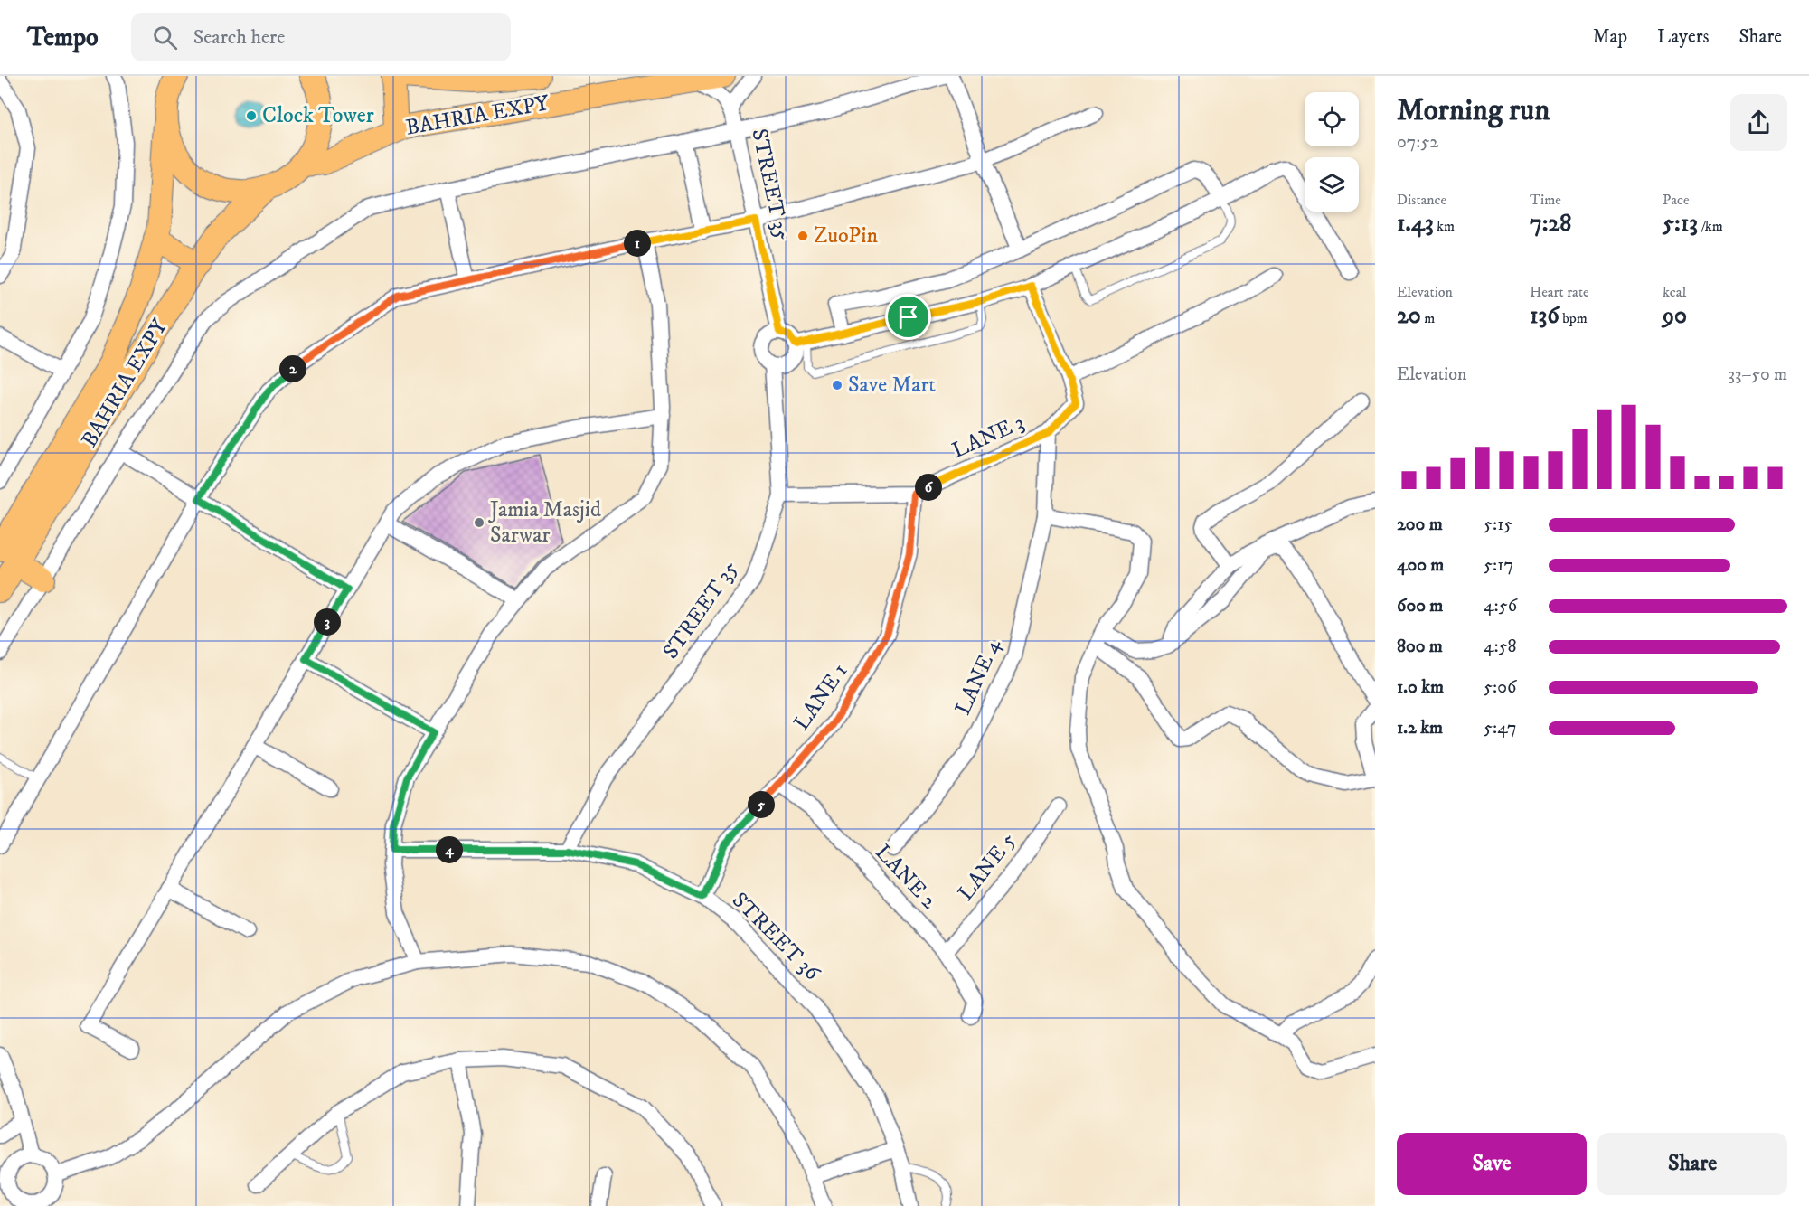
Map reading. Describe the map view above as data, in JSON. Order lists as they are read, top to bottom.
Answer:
{
  "streets": {
    "main road": ["BAHRIA EXPY"],
    "street": [
      "STREET 35",
      "LANE 3",
      "LANE 4",
      "LANE 1",
      "LANE 5",
      "LANE 2",
      "STREET 36"
    ]
  },
  "crossings": [
    ["STREET 35", "LANE 3"],
    ["STREET 35", "STREET 36"],
    ["LANE 3", "LANE 4"],
    ["LANE 3", "LANE 1"],
    ["LANE 1", "LANE 2"],
    ["LANE 1", "STREET 36"],
    ["LANE 5", "LANE 2"]
  ],
  "places": [
    "Clock Tower",
    "ZuoPin",
    "Save Mart",
    "Jamia Masjid Sarwar"
  ],
  "page": {
    "header": "Tempo",
    "search": "Search here",
    "nav": ["Map", "Layers", "Share"],
    "heading": ["Morning run", "07:52"],
    "stats": [
      ["Distance", "1.43 km"],
      ["Time", "7:28"],
      ["Pace", "5:13 /km"],
      ["Elevation", "20 m"],
      ["Heart rate", "136 bpm"],
      ["kcal", "90"]
    ],
    "pins": [
      "1",
      "2",
      "6",
      "3",
      "5",
      "4"
    ],
    "chart": ["Elevation", "33–50 m"],
    "list": [
      {
        "name": "200 m",
        "note": "5:15"
      },
      {
        "name": "400 m",
        "note": "5:17"
      },
      {
        "name": "600 m",
        "note": "4:56"
      },
      {
        "name": "800 m",
        "note": "4:58"
      },
      {
        "name": "1.0 km",
        "note": "5:06"
      },
      {
        "name": "1.2 km",
        "note": "5:47"
      }
    ],
    "buttons": ["Save", "Share"]
  }
}
